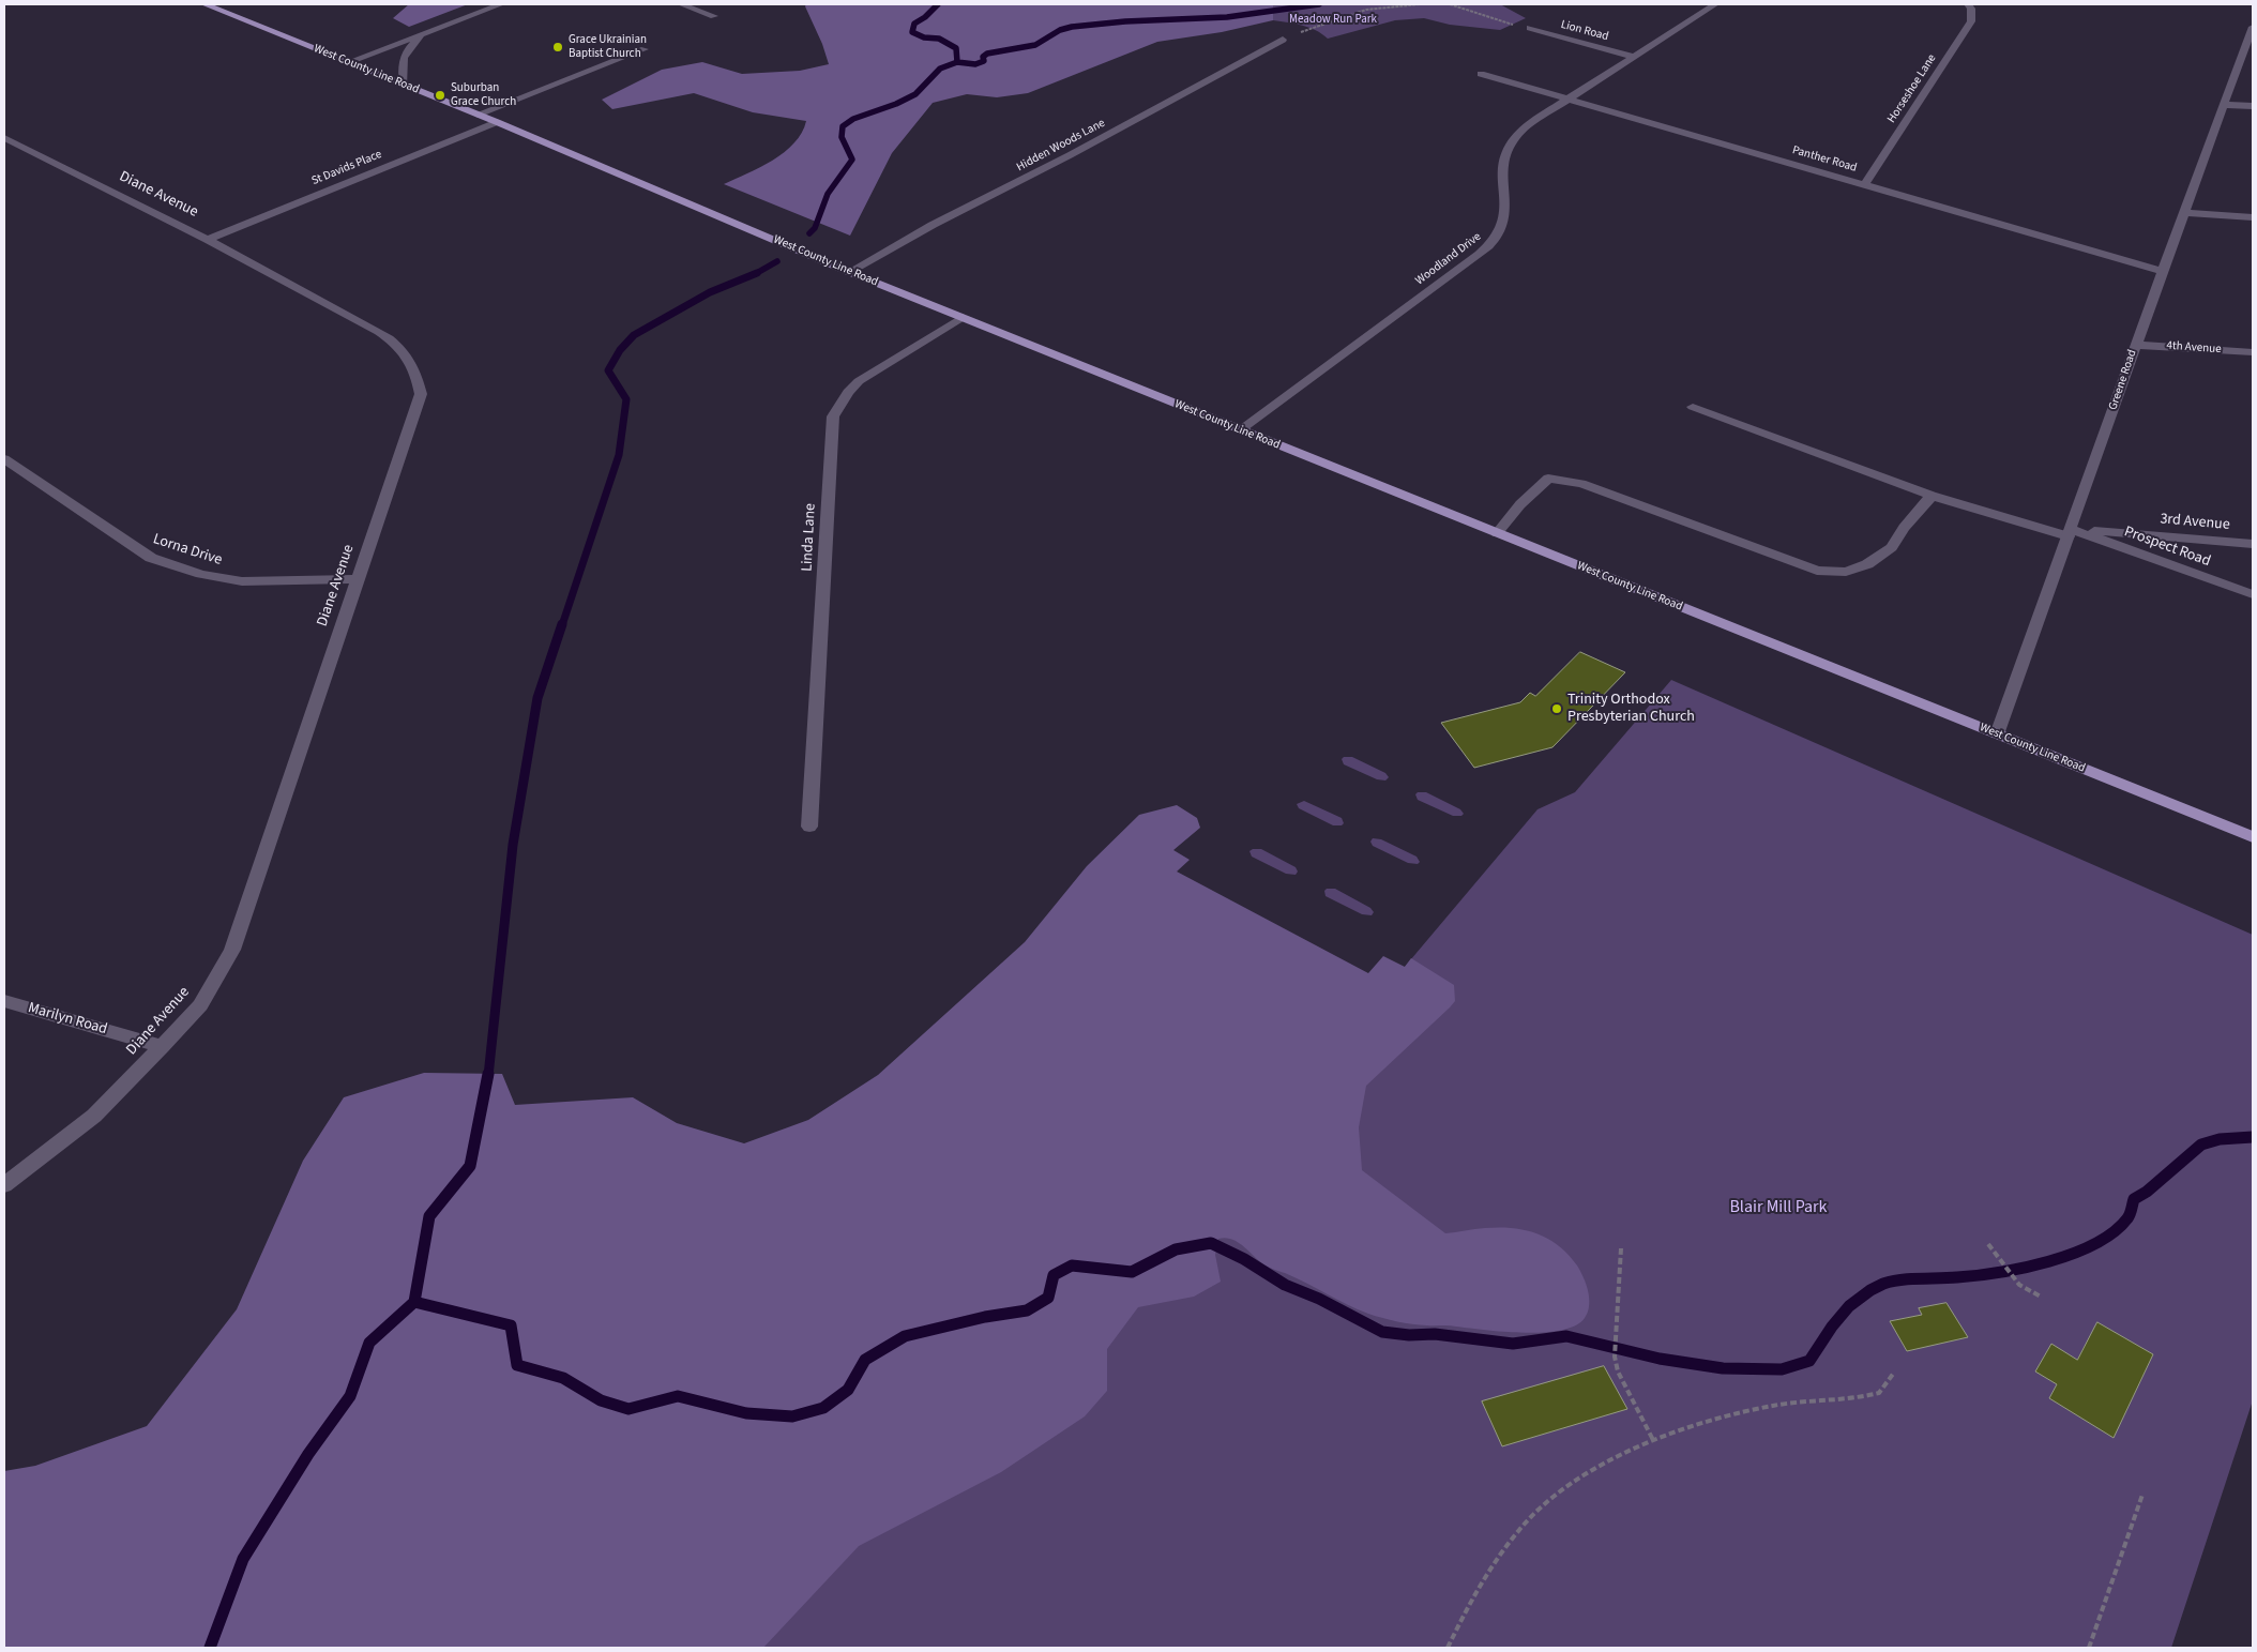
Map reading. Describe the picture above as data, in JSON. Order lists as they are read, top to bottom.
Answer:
{
  "streets": {
    "main road": ["West County Line Road"],
    "street": [
      "Lion Road",
      "Horseshoe Lane",
      "Hidden Woods Lane",
      "Panther Road",
      "St Davids Place",
      "Diane Avenue",
      "Woodland Drive",
      "4th Avenue",
      "Greene Road",
      "3rd Avenue",
      "Linda Lane",
      "Prospect Road",
      "Lorna Drive",
      "Marilyn Road"
    ]
  },
  "crossings": [
    ["Lion Road", "Woodland Drive"],
    ["West County Line Road", "Hidden Woods Lane"],
    ["West County Line Road", "St Davids Place"],
    ["West County Line Road", "Woodland Drive"],
    ["West County Line Road", "Greene Road"],
    ["West County Line Road", "Linda Lane"],
    ["Horseshoe Lane", "Panther Road"],
    ["Panther Road", "Woodland Drive"],
    ["Panther Road", "Greene Road"],
    ["St Davids Place", "Diane Avenue"],
    ["Diane Avenue", "Lorna Drive"],
    ["Diane Avenue", "Marilyn Road"],
    ["4th Avenue", "Greene Road"],
    ["Greene Road", "3rd Avenue"],
    ["Greene Road", "Prospect Road"],
    ["3rd Avenue", "Prospect Road"]
  ],
  "parks": ["Meadow Run Park", "Blair Mill Park"],
  "places": ["Grace Ukrainian Baptist Church", "Suburban Grace Church", "Trinity Orthodox Presbyterian Church"]
}
